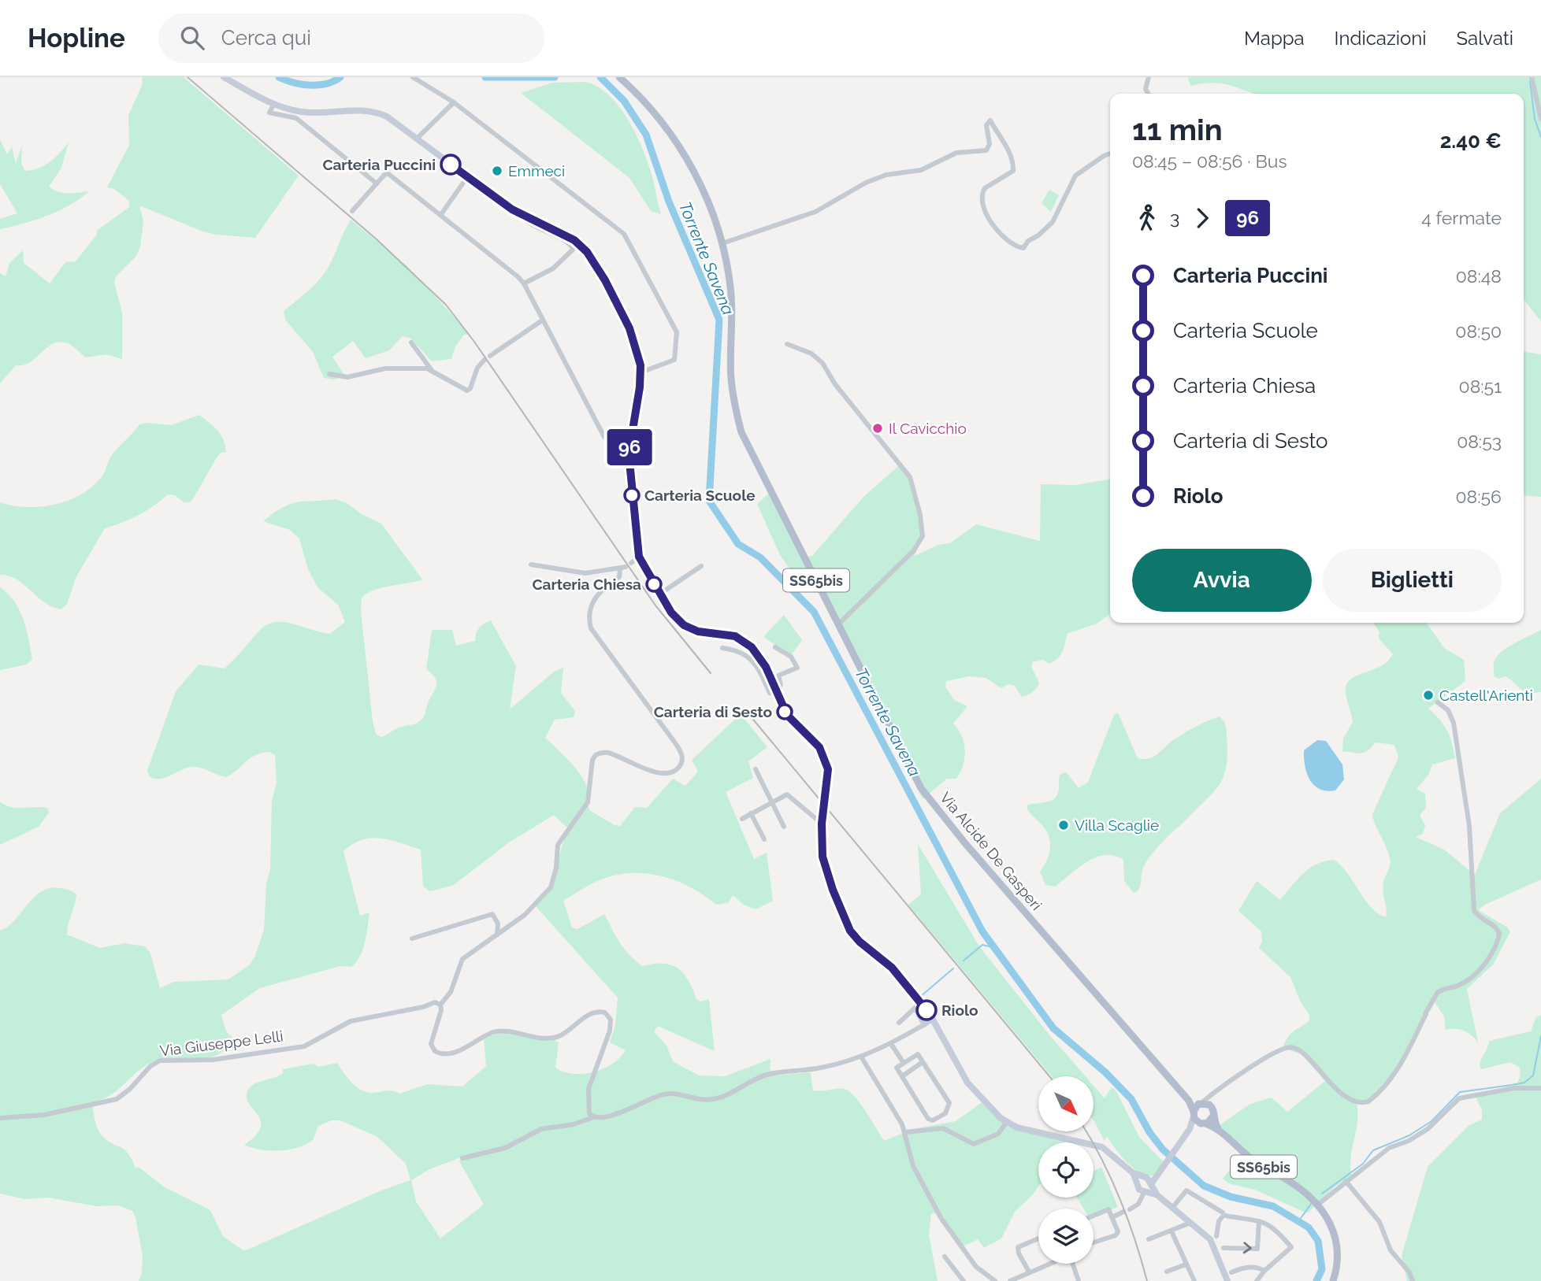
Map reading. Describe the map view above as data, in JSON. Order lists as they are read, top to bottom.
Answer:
{
  "streets": {
    "main road": ["SS65bis", "Via Alcide De Gasperi"],
    "street": ["Via Giuseppe Lelli"]
  },
  "crossings": [
    ["SS65bis", "Via Alcide De Gasperi"]
  ],
  "water": ["Torrente Savena"],
  "places": [
    "Carteria Puccini",
    "Emmeci",
    "Il Cavicchio",
    "Carteria Scuole",
    "Carteria Chiesa",
    "Castell'Arienti",
    "Carteria di Sesto",
    "Villa Scaglie",
    "Riolo"
  ],
  "lines": ["bus line 96"],
  "north": "bottom right",
  "page": {
    "header": "Hopline",
    "search": "Cerca qui",
    "nav": ["Mappa", "Indicazioni", "Salvati"],
    "on_map": "96",
    "heading": ["11 min", "08:45 – 08:56 · Bus", "2.40 €"],
    "legs": ["3", "96", "4 fermate"],
    "list": [
      {
        "name": "Carteria Puccini",
        "value": "08:48"
      },
      {
        "name": "Carteria Scuole",
        "value": "08:50"
      },
      {
        "name": "Carteria Chiesa",
        "value": "08:51"
      },
      {
        "name": "Carteria di Sesto",
        "value": "08:53"
      },
      {
        "name": "Riolo",
        "value": "08:56"
      }
    ],
    "buttons": ["Avvia", "Biglietti"]
  }
}
